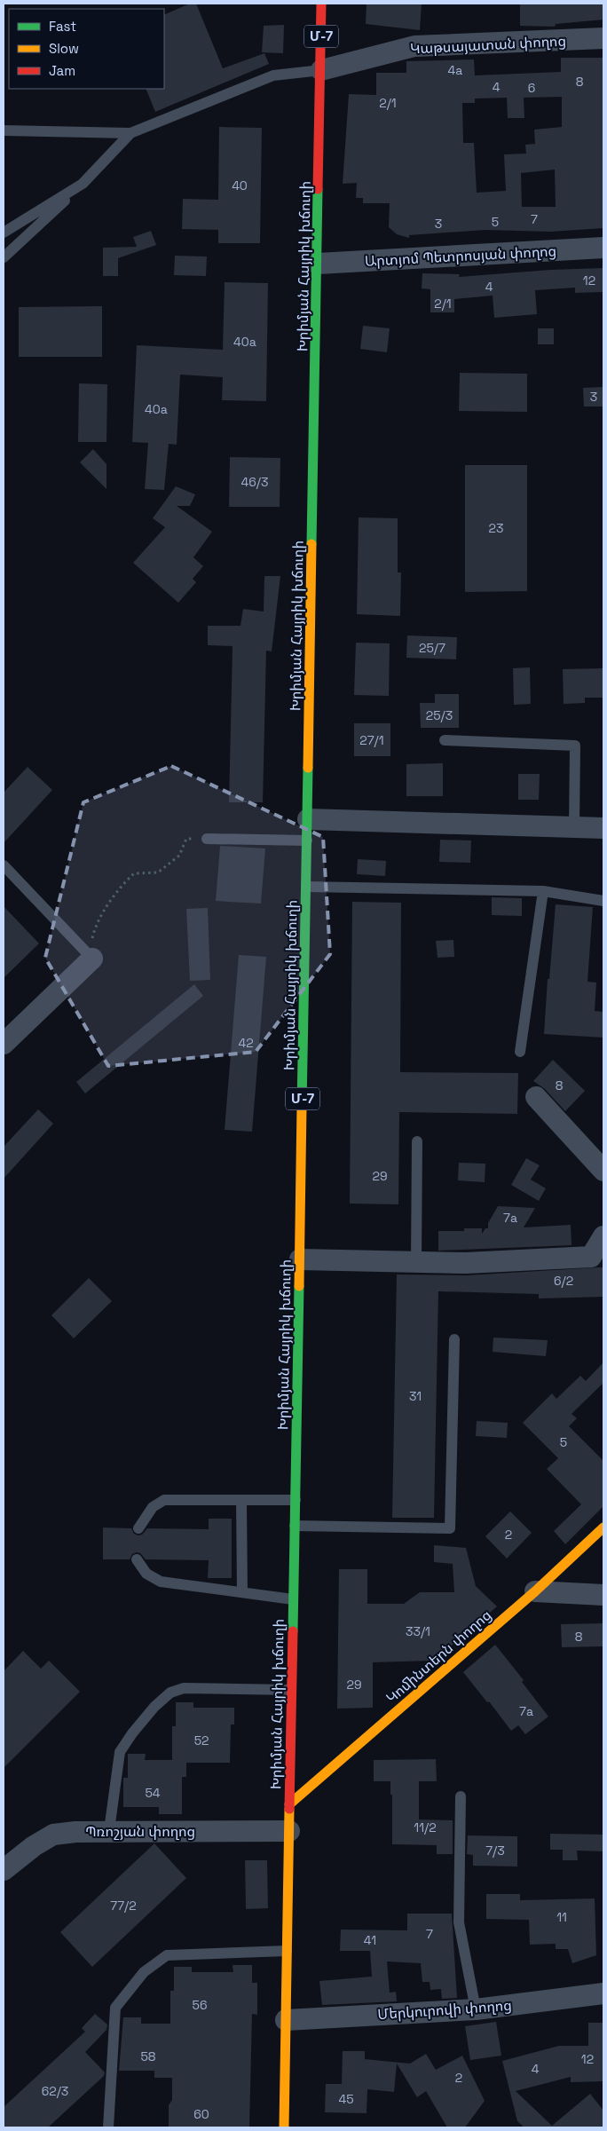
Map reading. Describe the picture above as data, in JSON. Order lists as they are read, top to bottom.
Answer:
{
  "streets": {
    "main road": ["Մ-7", "Խրիմյան Հայրիկ խճուղի", "Կոմինտերն փողոց"],
    "street": [
      "Կաթսայատան փողոց",
      "Արտյոմ Պետրոսյան փողոց",
      "Պռոշյան փողոց",
      "Մերկուրովի փողոց"
    ]
  },
  "crossings": [
    ["Կաթսայատան փողոց", "Խրիմյան Հայրիկ խճուղի"],
    ["Արտյոմ Պետրոսյան փողոց", "Խրիմյան Հայրիկ խճուղի"],
    ["Խրիմյան Հայրիկ խճուղի", "Կոմինտերն փողոց"],
    ["Խրիմյան Հայրիկ խճուղի", "Պռոշյան փողոց"],
    ["Խրիմյան Հայրիկ խճուղի", "Մերկուրովի փողոց"]
  ],
  "house_numbers": [
    "4a",
    "8",
    "4",
    "6",
    "2/1",
    "40",
    "7",
    "5",
    "3",
    "12",
    "4",
    "2/1",
    "40a",
    "3",
    "40a",
    "46/3",
    "23",
    "25/7",
    "25/3",
    "27/1",
    "42",
    "8",
    "29",
    "7a",
    "6/2",
    "31",
    "5",
    "2",
    "33/1",
    "8",
    "29",
    "7a",
    "52",
    "54",
    "11/2",
    "7/3",
    "77/2",
    "11",
    "7",
    "41",
    "56",
    "58",
    "12",
    "4",
    "2",
    "62/3",
    "45",
    "60"
  ],
  "legend": ["Fast", "Slow", "Jam"]
}
